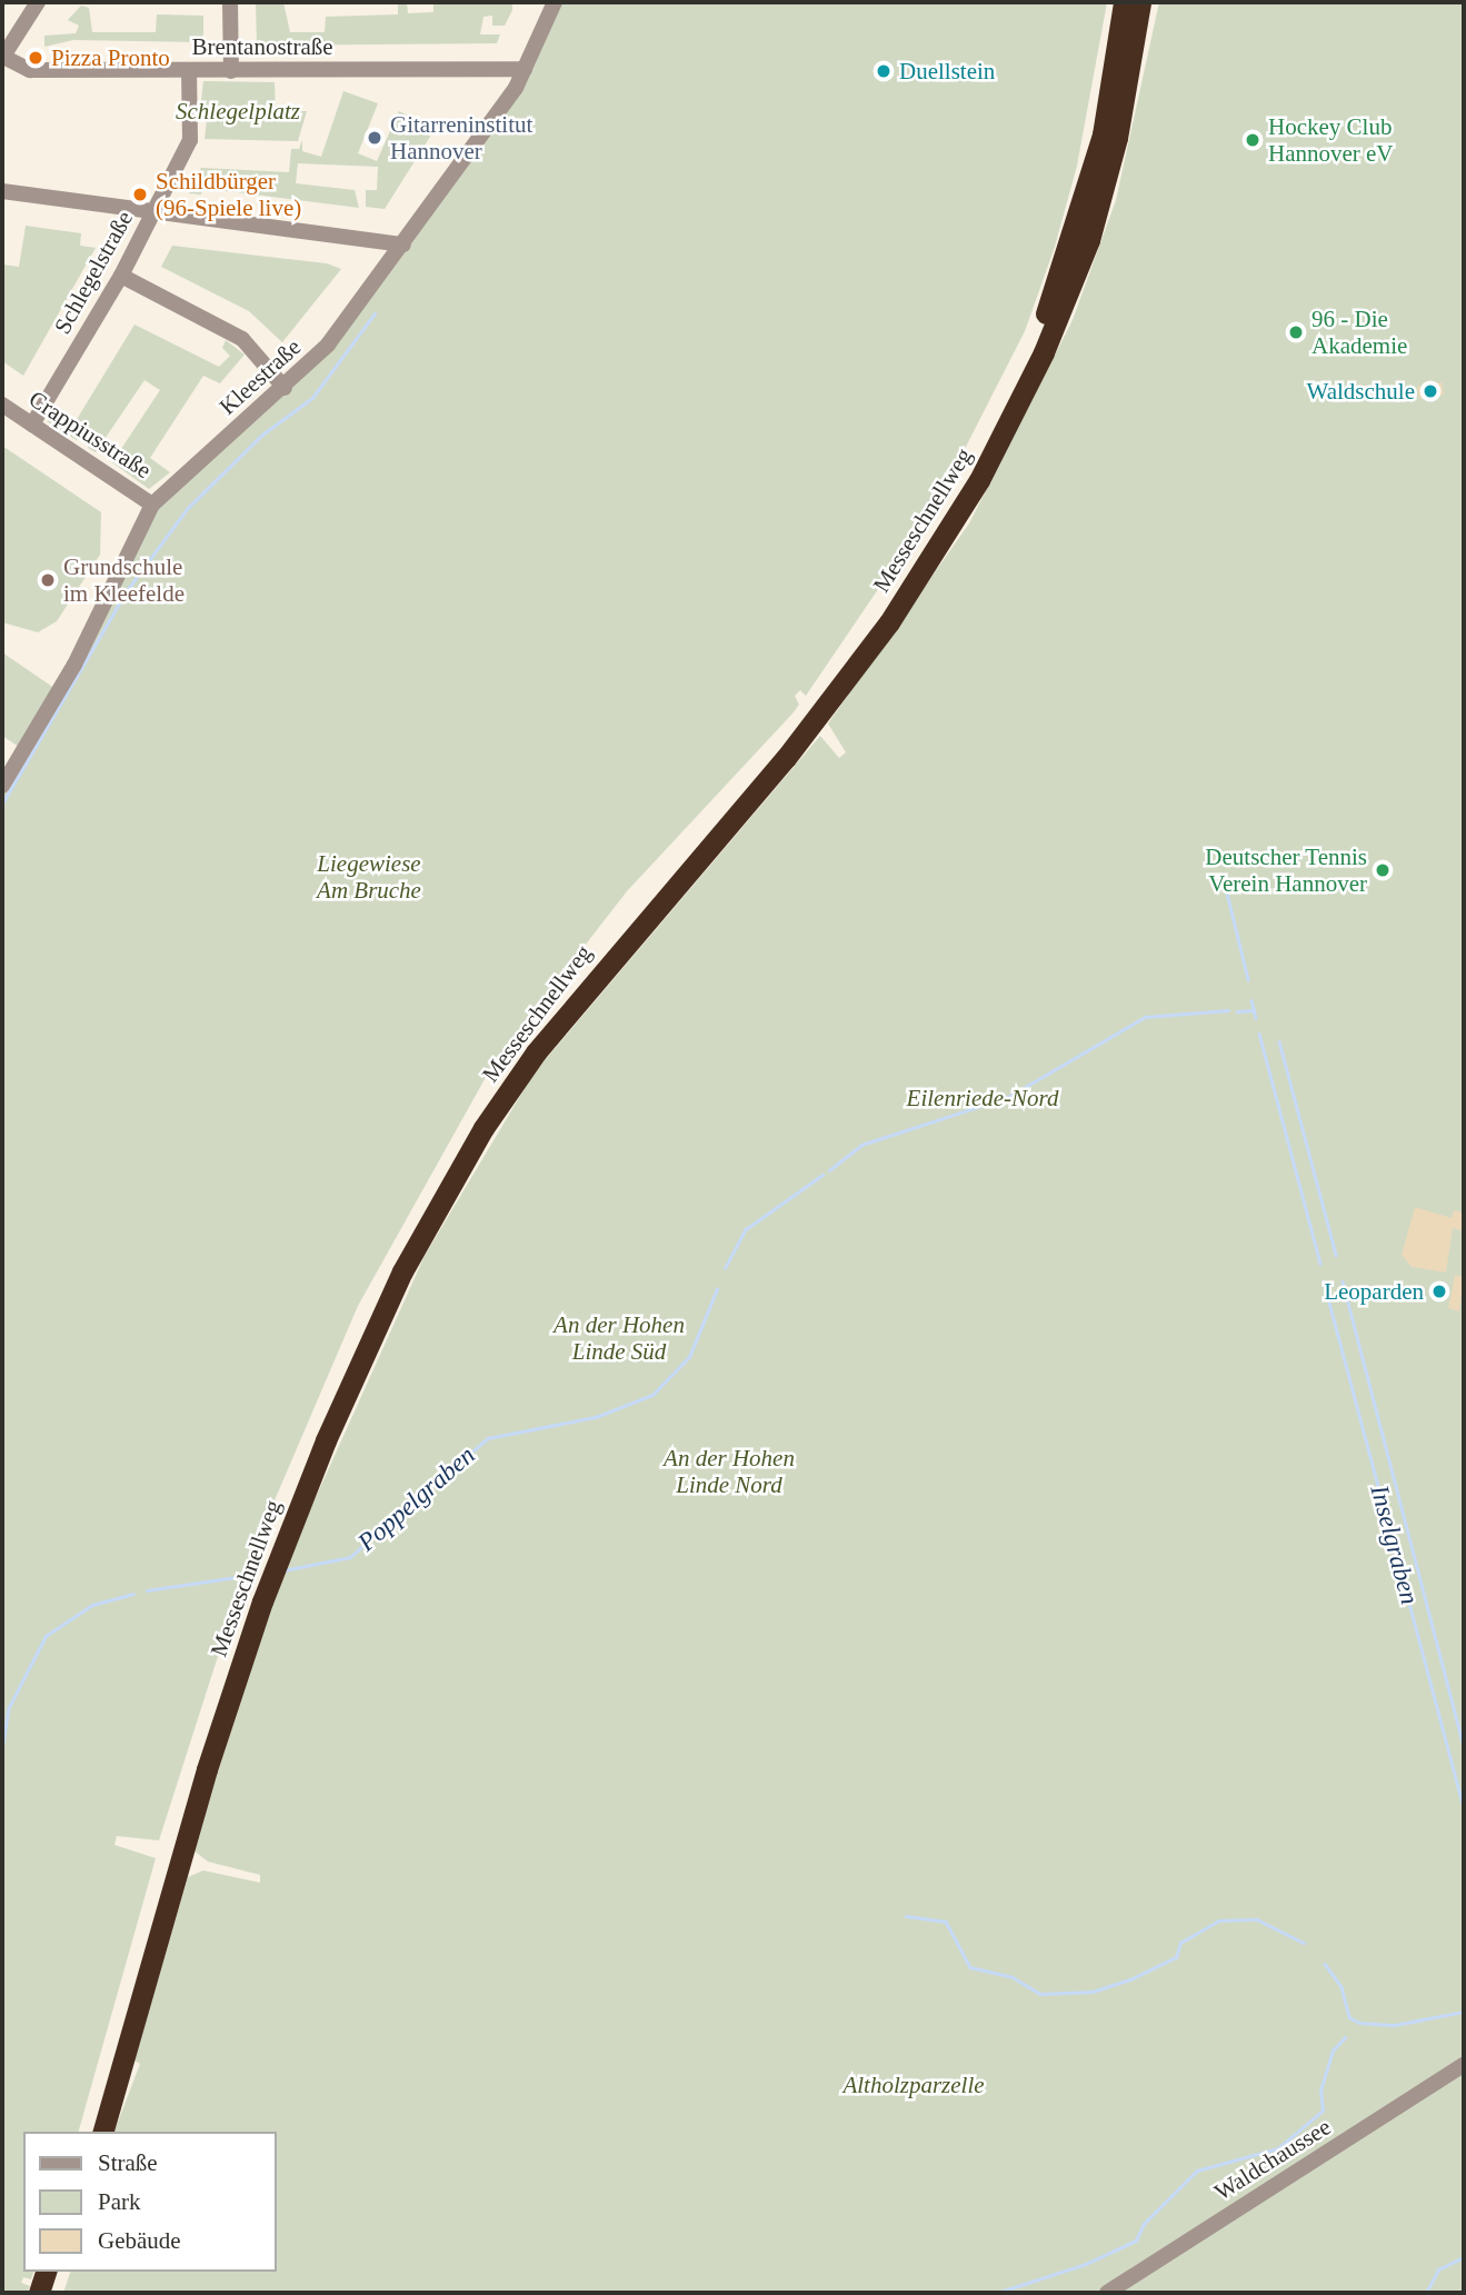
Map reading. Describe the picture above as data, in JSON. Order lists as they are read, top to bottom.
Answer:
{
  "streets": {
    "highway": ["Messeschnellweg"],
    "street": [
      "Brentanostraße",
      "Schlegelstraße",
      "Kleestraße",
      "Crappiusstraße",
      "Waldchaussee"
    ]
  },
  "crossings": [
    ["Brentanostraße", "Schlegelstraße"],
    ["Brentanostraße", "Kleestraße"],
    ["Schlegelstraße", "Crappiusstraße"],
    ["Kleestraße", "Crappiusstraße"]
  ],
  "water": ["Poppelgraben", "Inselgraben"],
  "parks": [
    "Schlegelplatz",
    "Liegewiese Am Bruche",
    "Eilenriede-Nord",
    "An der Hohen Linde Süd",
    "An der Hohen Linde Nord",
    "Altholzparzelle"
  ],
  "places": [
    "Pizza Pronto",
    "Duellstein",
    "Gitarreninstitut Hannover",
    "Hockey Club Hannover eV",
    "Schildbürger (96-Spiele live)",
    "96 - Die Akademie",
    "Waldschule",
    "Grundschule im Kleefelde",
    "Deutscher Tennis Verein Hannover",
    "Leoparden"
  ],
  "legend": ["Straße", "Park", "Gebäude"]
}
